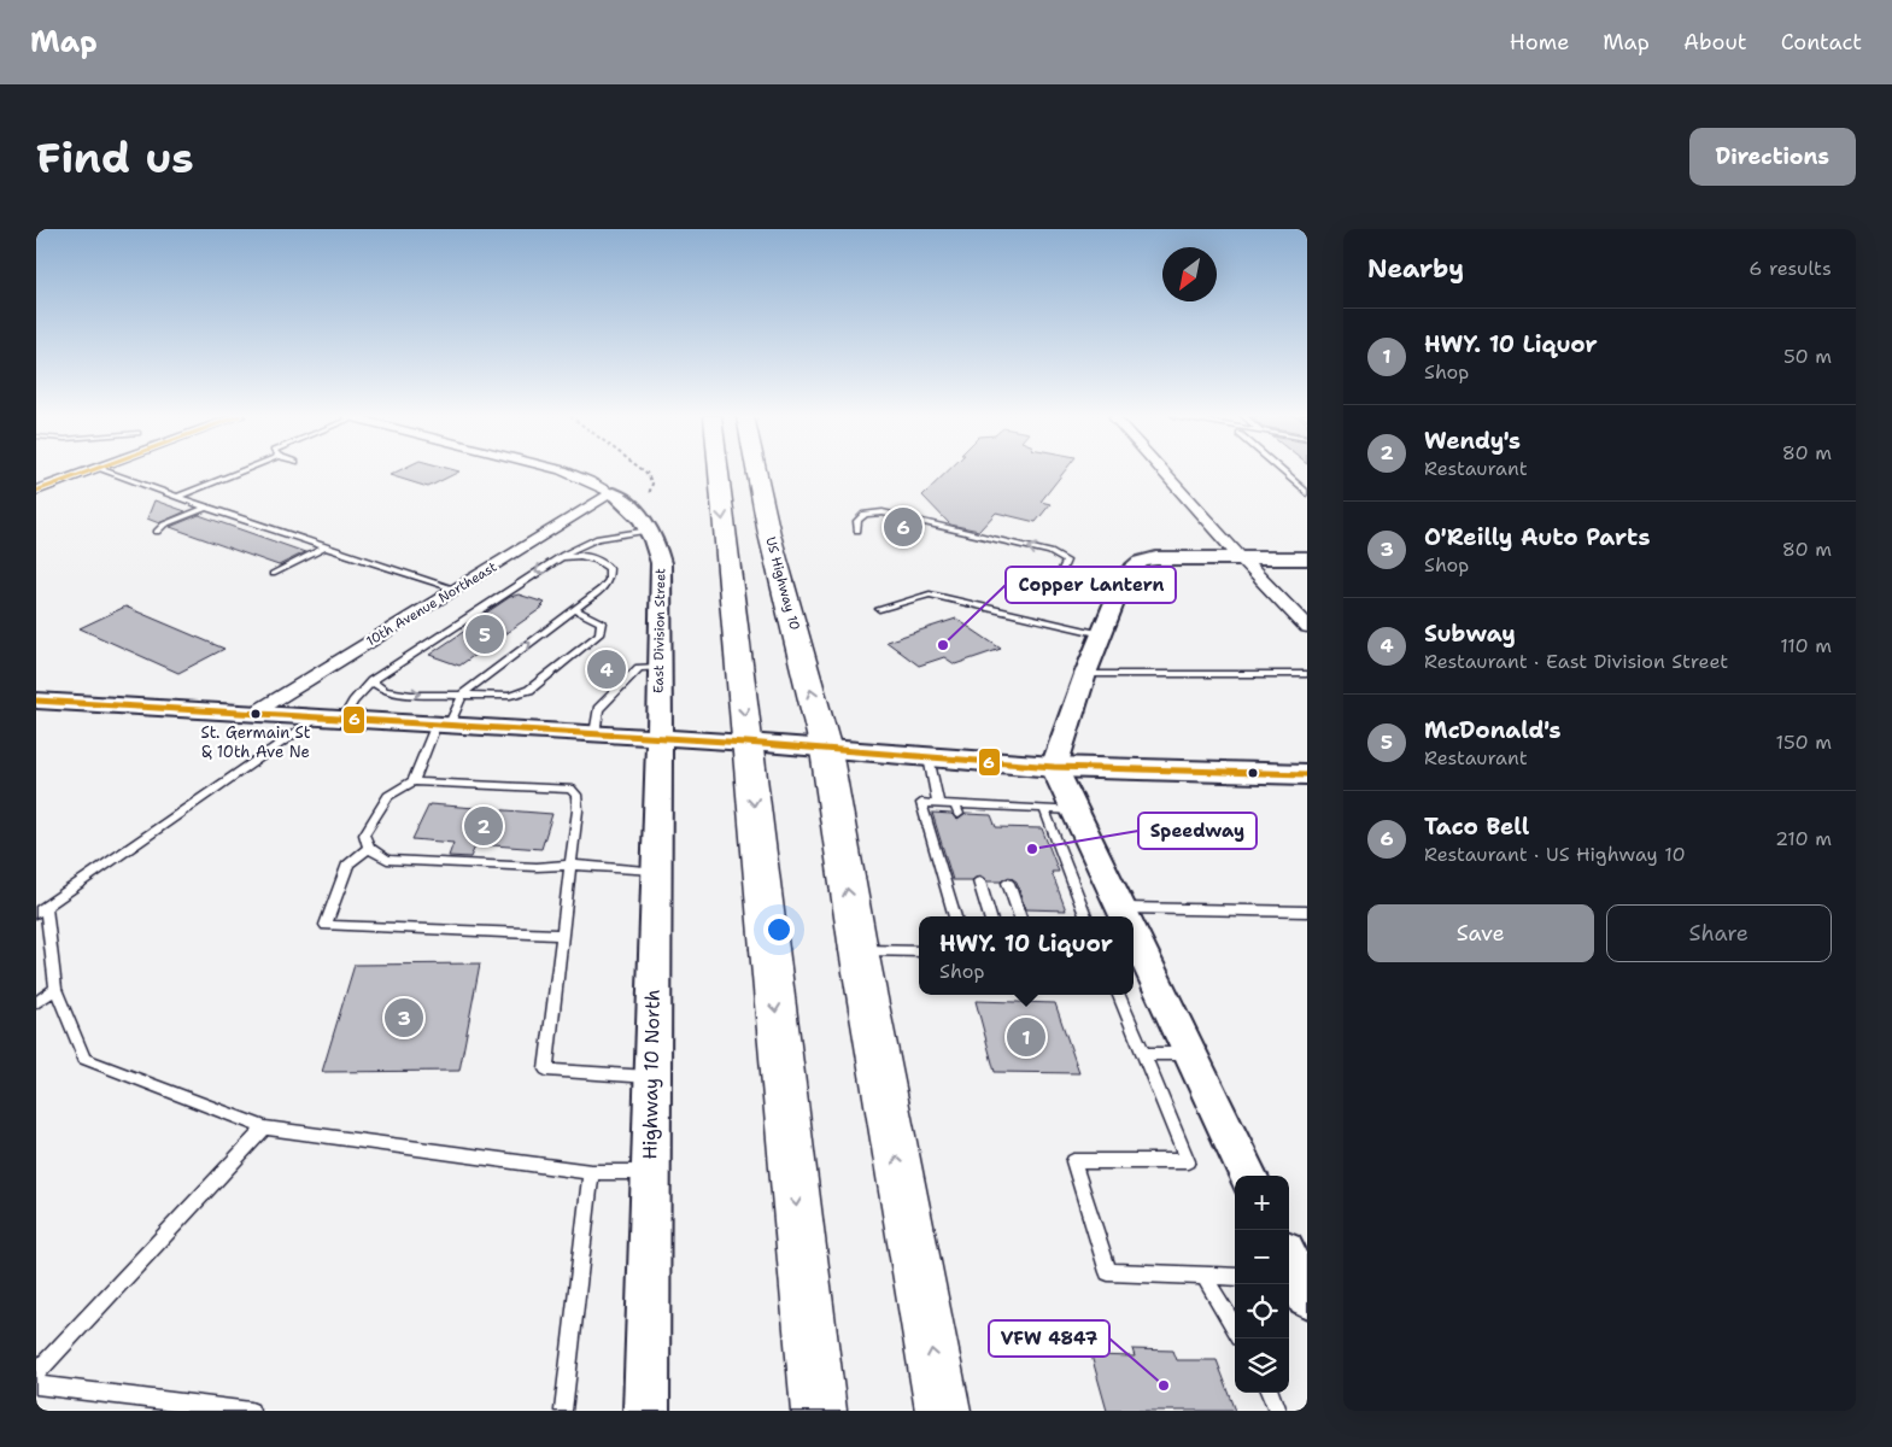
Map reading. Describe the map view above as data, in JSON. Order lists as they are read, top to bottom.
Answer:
{
  "streets": {
    "highway": ["US Highway 10"],
    "street": ["10th Avenue Northeast", "East Division Street", "Highway 10 North"]
  },
  "crossings": [
    ["10th Avenue Northeast", "East Division Street"],
    ["East Division Street", "Highway 10 North"]
  ],
  "places": [
    "Copper Lantern",
    "St. Germain St & 10th Ave Ne",
    "Speedway",
    "VFW 4847"
  ],
  "lines": ["transit line 6"],
  "north": "bottom left",
  "page": {
    "header": "Map",
    "nav": [
      "Home",
      "Map",
      "About",
      "Contact"
    ],
    "buttons": [
      "Directions",
      ["Save", "Share"]
    ],
    "title": "Find us",
    "heading": ["Nearby", "6 results"],
    "list": [
      {
        "mark": "1",
        "name": "HWY. 10 Liquor",
        "note": "Shop",
        "value": "50 m"
      },
      {
        "mark": "2",
        "name": "Wendy's",
        "note": "Restaurant",
        "value": "80 m"
      },
      {
        "mark": "3",
        "name": "O'Reilly Auto Parts",
        "note": "Shop",
        "value": "80 m"
      },
      {
        "mark": "4",
        "name": "Subway",
        "note": "Restaurant · East Division Street",
        "value": "110 m"
      },
      {
        "mark": "5",
        "name": "McDonald's",
        "note": "Restaurant",
        "value": "150 m"
      },
      {
        "mark": "6",
        "name": "Taco Bell",
        "note": "Restaurant · US Highway 10",
        "value": "210 m"
      }
    ],
    "pins": [
      "6",
      "5",
      "4",
      "2",
      "3",
      "1"
    ],
    "popup": ["HWY. 10 Liquor", "Shop"],
    "map_buttons": ["+", "−"]
  }
}
